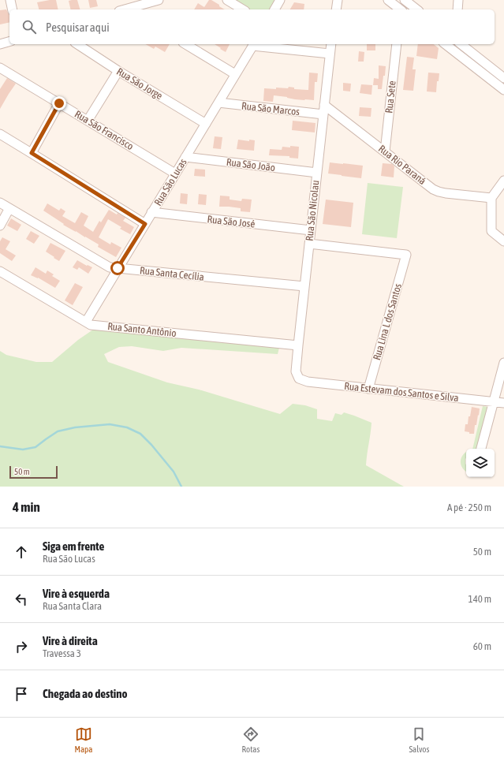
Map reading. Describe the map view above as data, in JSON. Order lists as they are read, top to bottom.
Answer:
{
  "streets": {
    "street": [
      "Rua São Jorge",
      "Rua Sete",
      "Rua São Marcos",
      "Rua São Francisco",
      "Rua São João",
      "Rua Rio Paraná",
      "Rua São Lucas",
      "Rua São Nicolau",
      "Rua São José",
      "Rua Santa Cecília",
      "Rua Lina L dos Santos",
      "Rua Santo Antônio",
      "Rua Estevam dos Santos e Silva"
    ]
  },
  "crossings": [
    ["Rua São Jorge", "Rua São Lucas"],
    ["Rua Sete", "Rua Rio Paraná"],
    ["Rua São Marcos", "Rua São Lucas"],
    ["Rua São Marcos", "Rua São Nicolau"],
    ["Rua São Francisco", "Rua São Lucas"],
    ["Rua São João", "Rua São Lucas"],
    ["Rua São João", "Rua São Nicolau"],
    ["Rua Rio Paraná", "Rua São Nicolau"],
    ["Rua São Lucas", "Rua São José"],
    ["Rua São Lucas", "Rua Santa Cecília"],
    ["Rua São Lucas", "Rua Santo Antônio"],
    ["Rua São Nicolau", "Rua São José"],
    ["Rua São Nicolau", "Rua Santa Cecília"],
    ["Rua São Nicolau", "Rua Lina L dos Santos"],
    ["Rua São Nicolau", "Rua Santo Antônio"],
    ["Rua São Nicolau", "Rua Estevam dos Santos e Silva"],
    ["Rua Lina L dos Santos", "Rua Estevam dos Santos e Silva"]
  ],
  "scale_bar": "50 m",
  "page": {
    "search": "Pesquisar aqui",
    "scale": "50 m",
    "heading": ["4 min", "A pé · 250 m"],
    "list": [
      ["Siga em frente", "Rua São Lucas", "50 m"],
      ["Vire à esquerda", "Rua Santa Clara", "140 m"],
      ["Vire à direita", "Travessa 3", "60 m"],
      "Chegada ao destino"
    ],
    "nav": ["Mapa", "Rotas", "Salvos"]
  }
}
